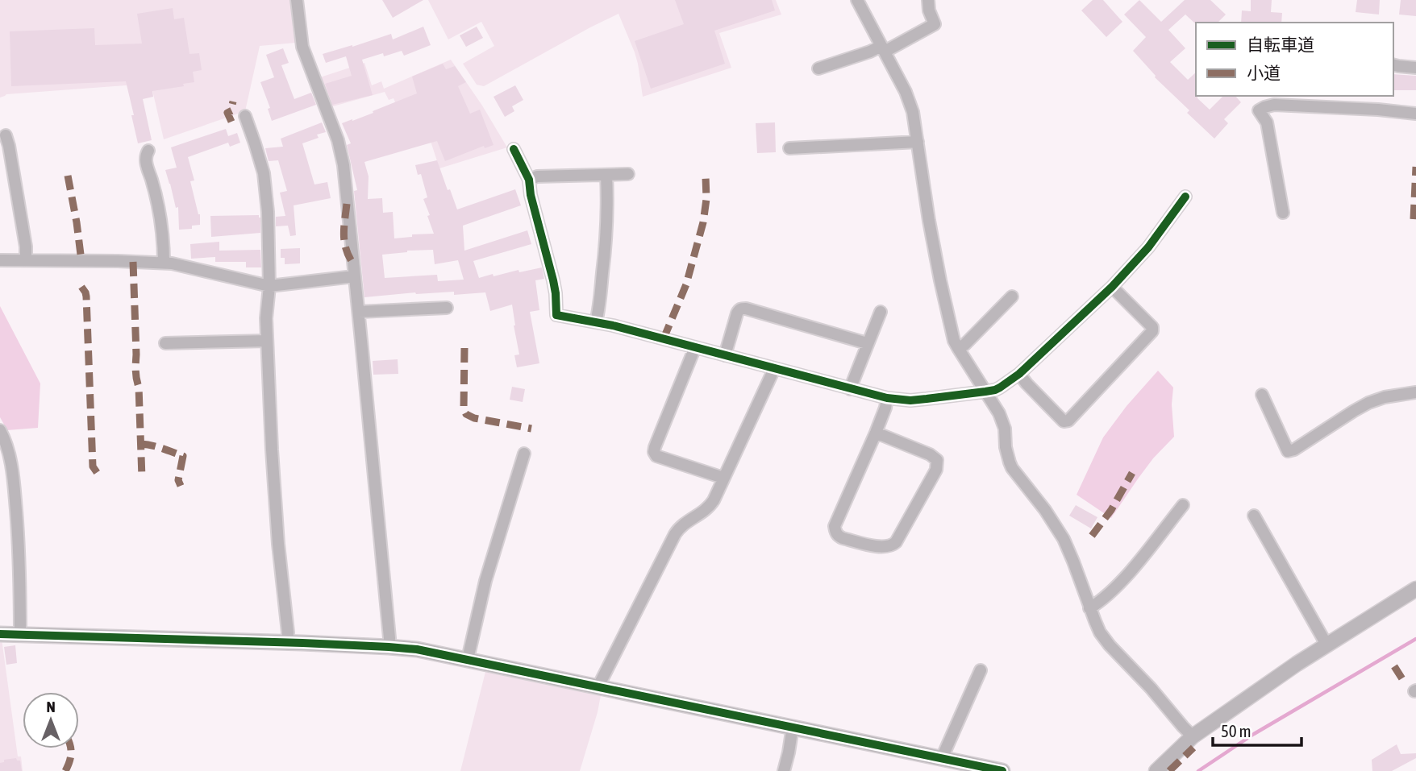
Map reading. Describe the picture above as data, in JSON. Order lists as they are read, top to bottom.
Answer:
{
  "legend": ["自転車道", "小道"],
  "scale_bar": "50 m",
  "north": "top"
}
